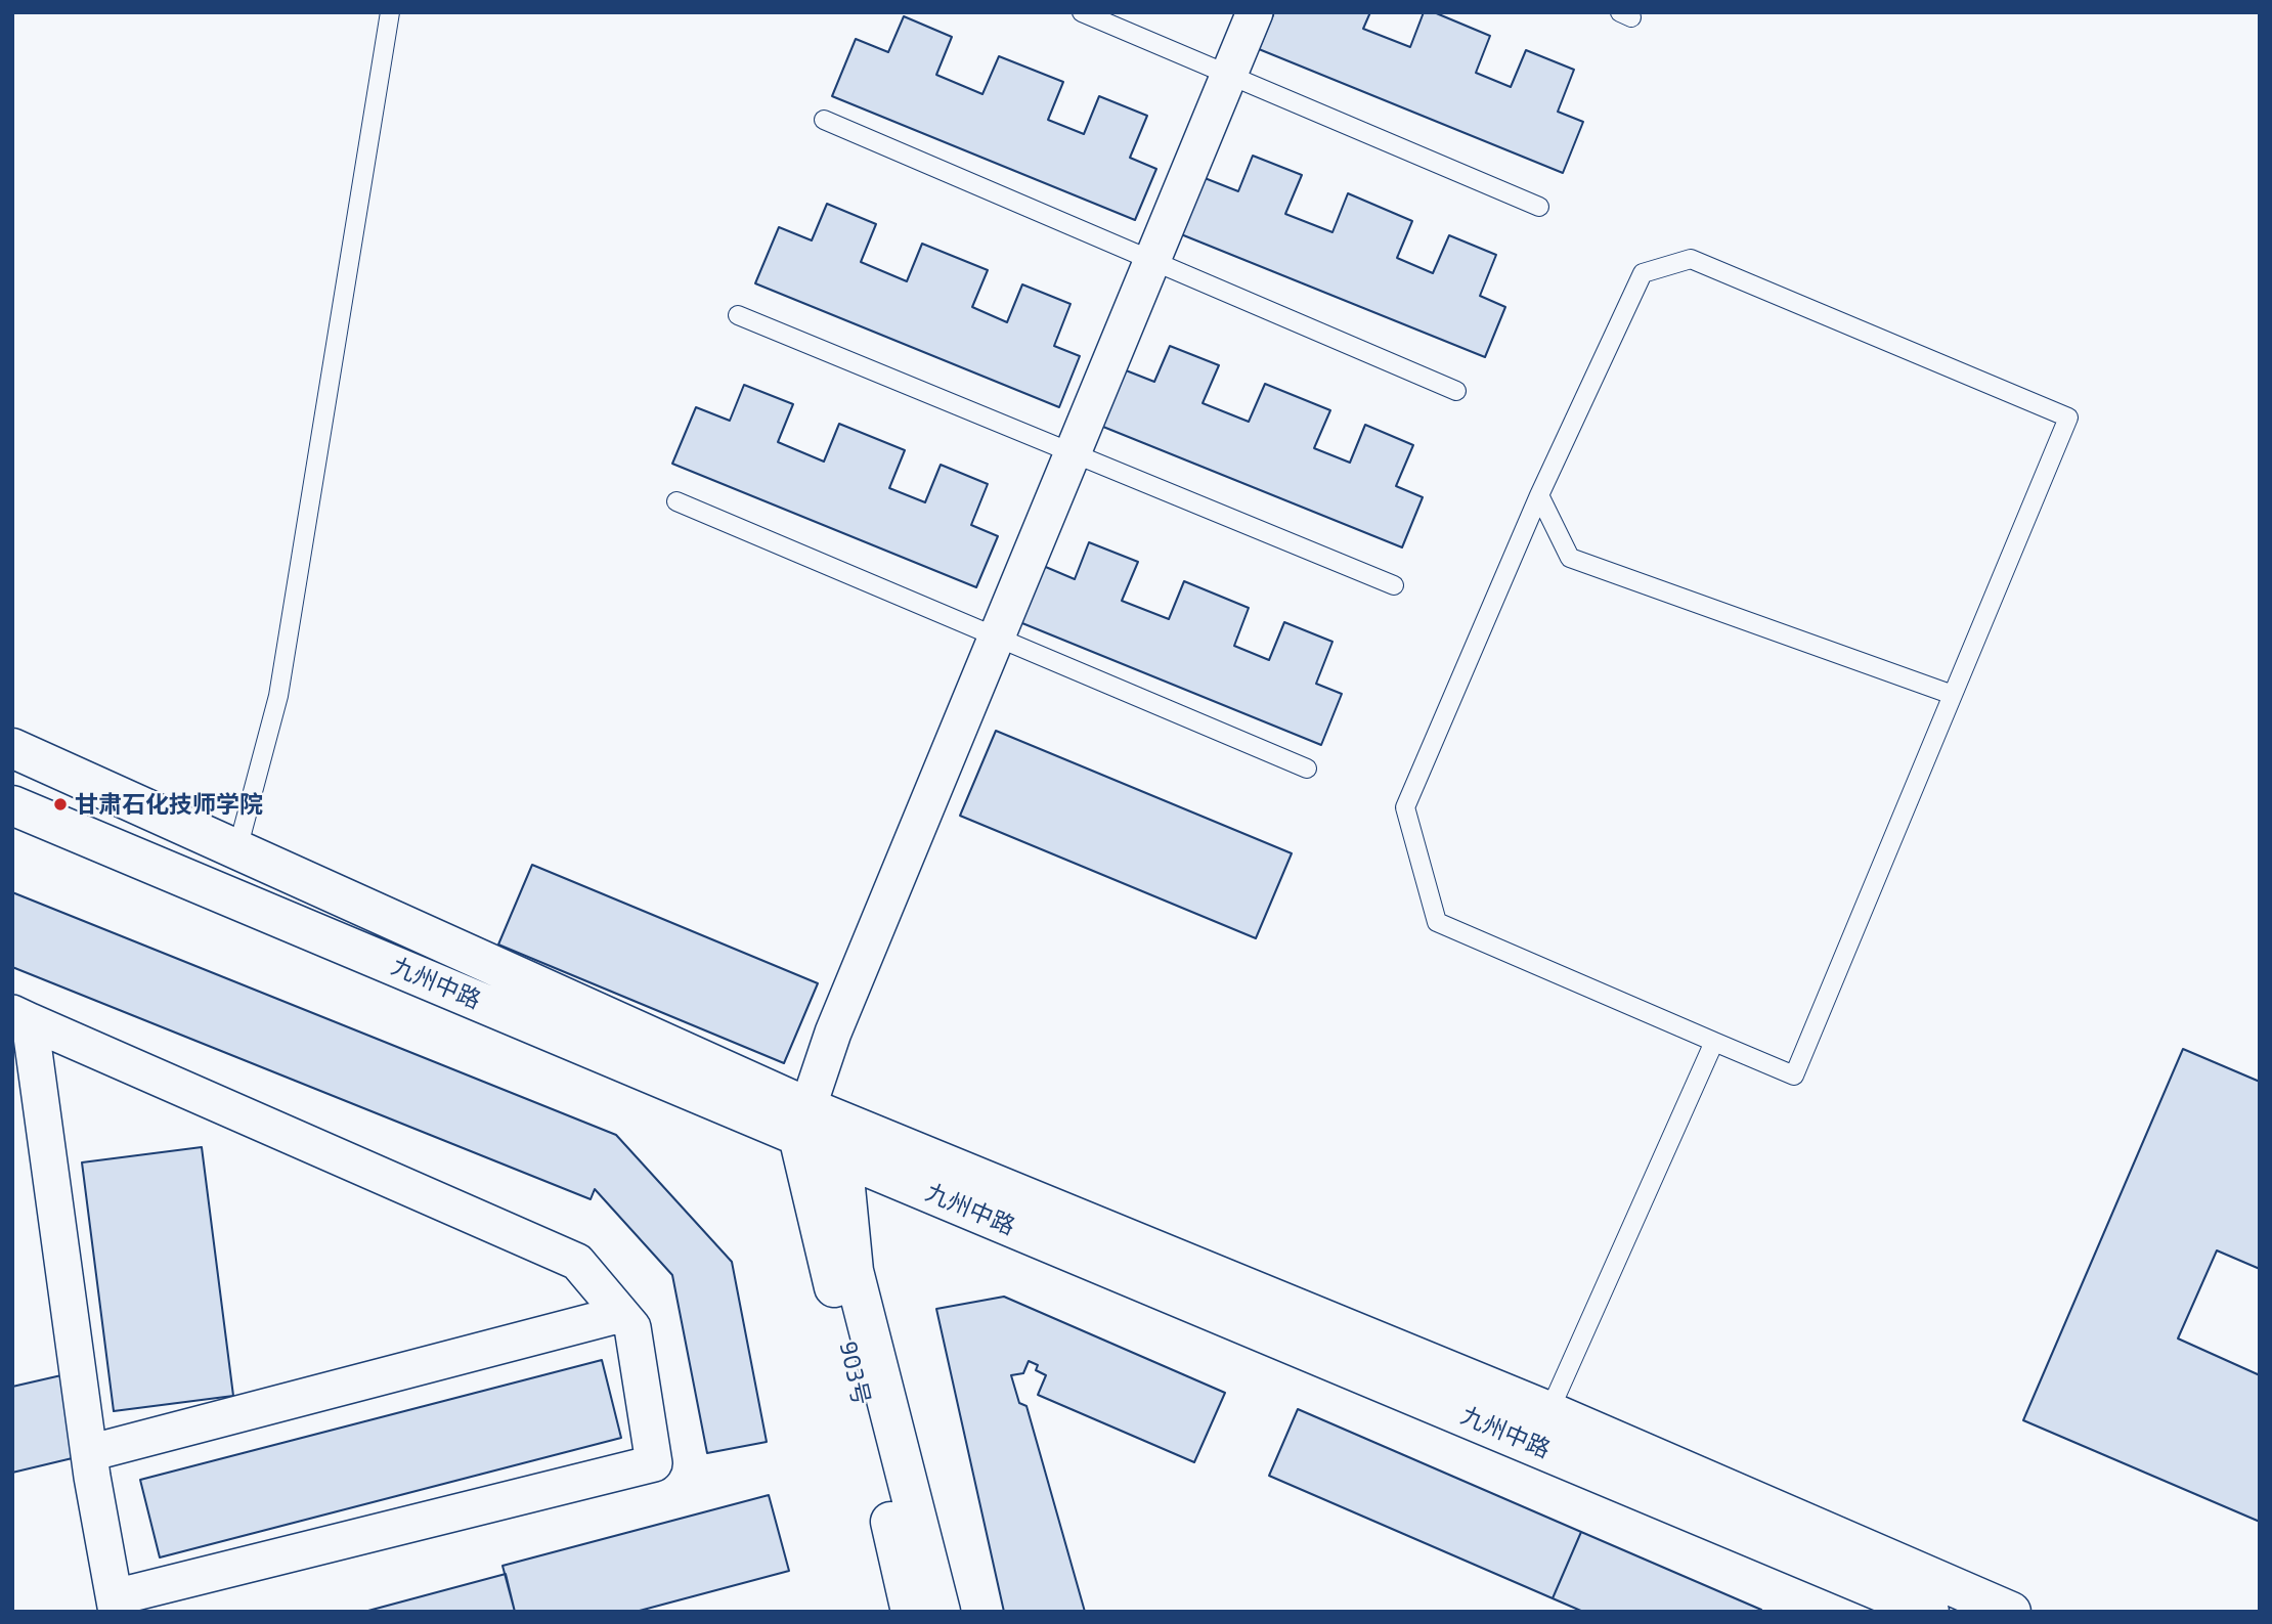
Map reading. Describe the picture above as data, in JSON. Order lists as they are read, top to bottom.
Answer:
{
  "streets": {
    "street": ["九州中路", "903号"]
  },
  "crossings": [
    ["九州中路", "903号"]
  ],
  "places": ["甘肃石化技师学院"]
}
